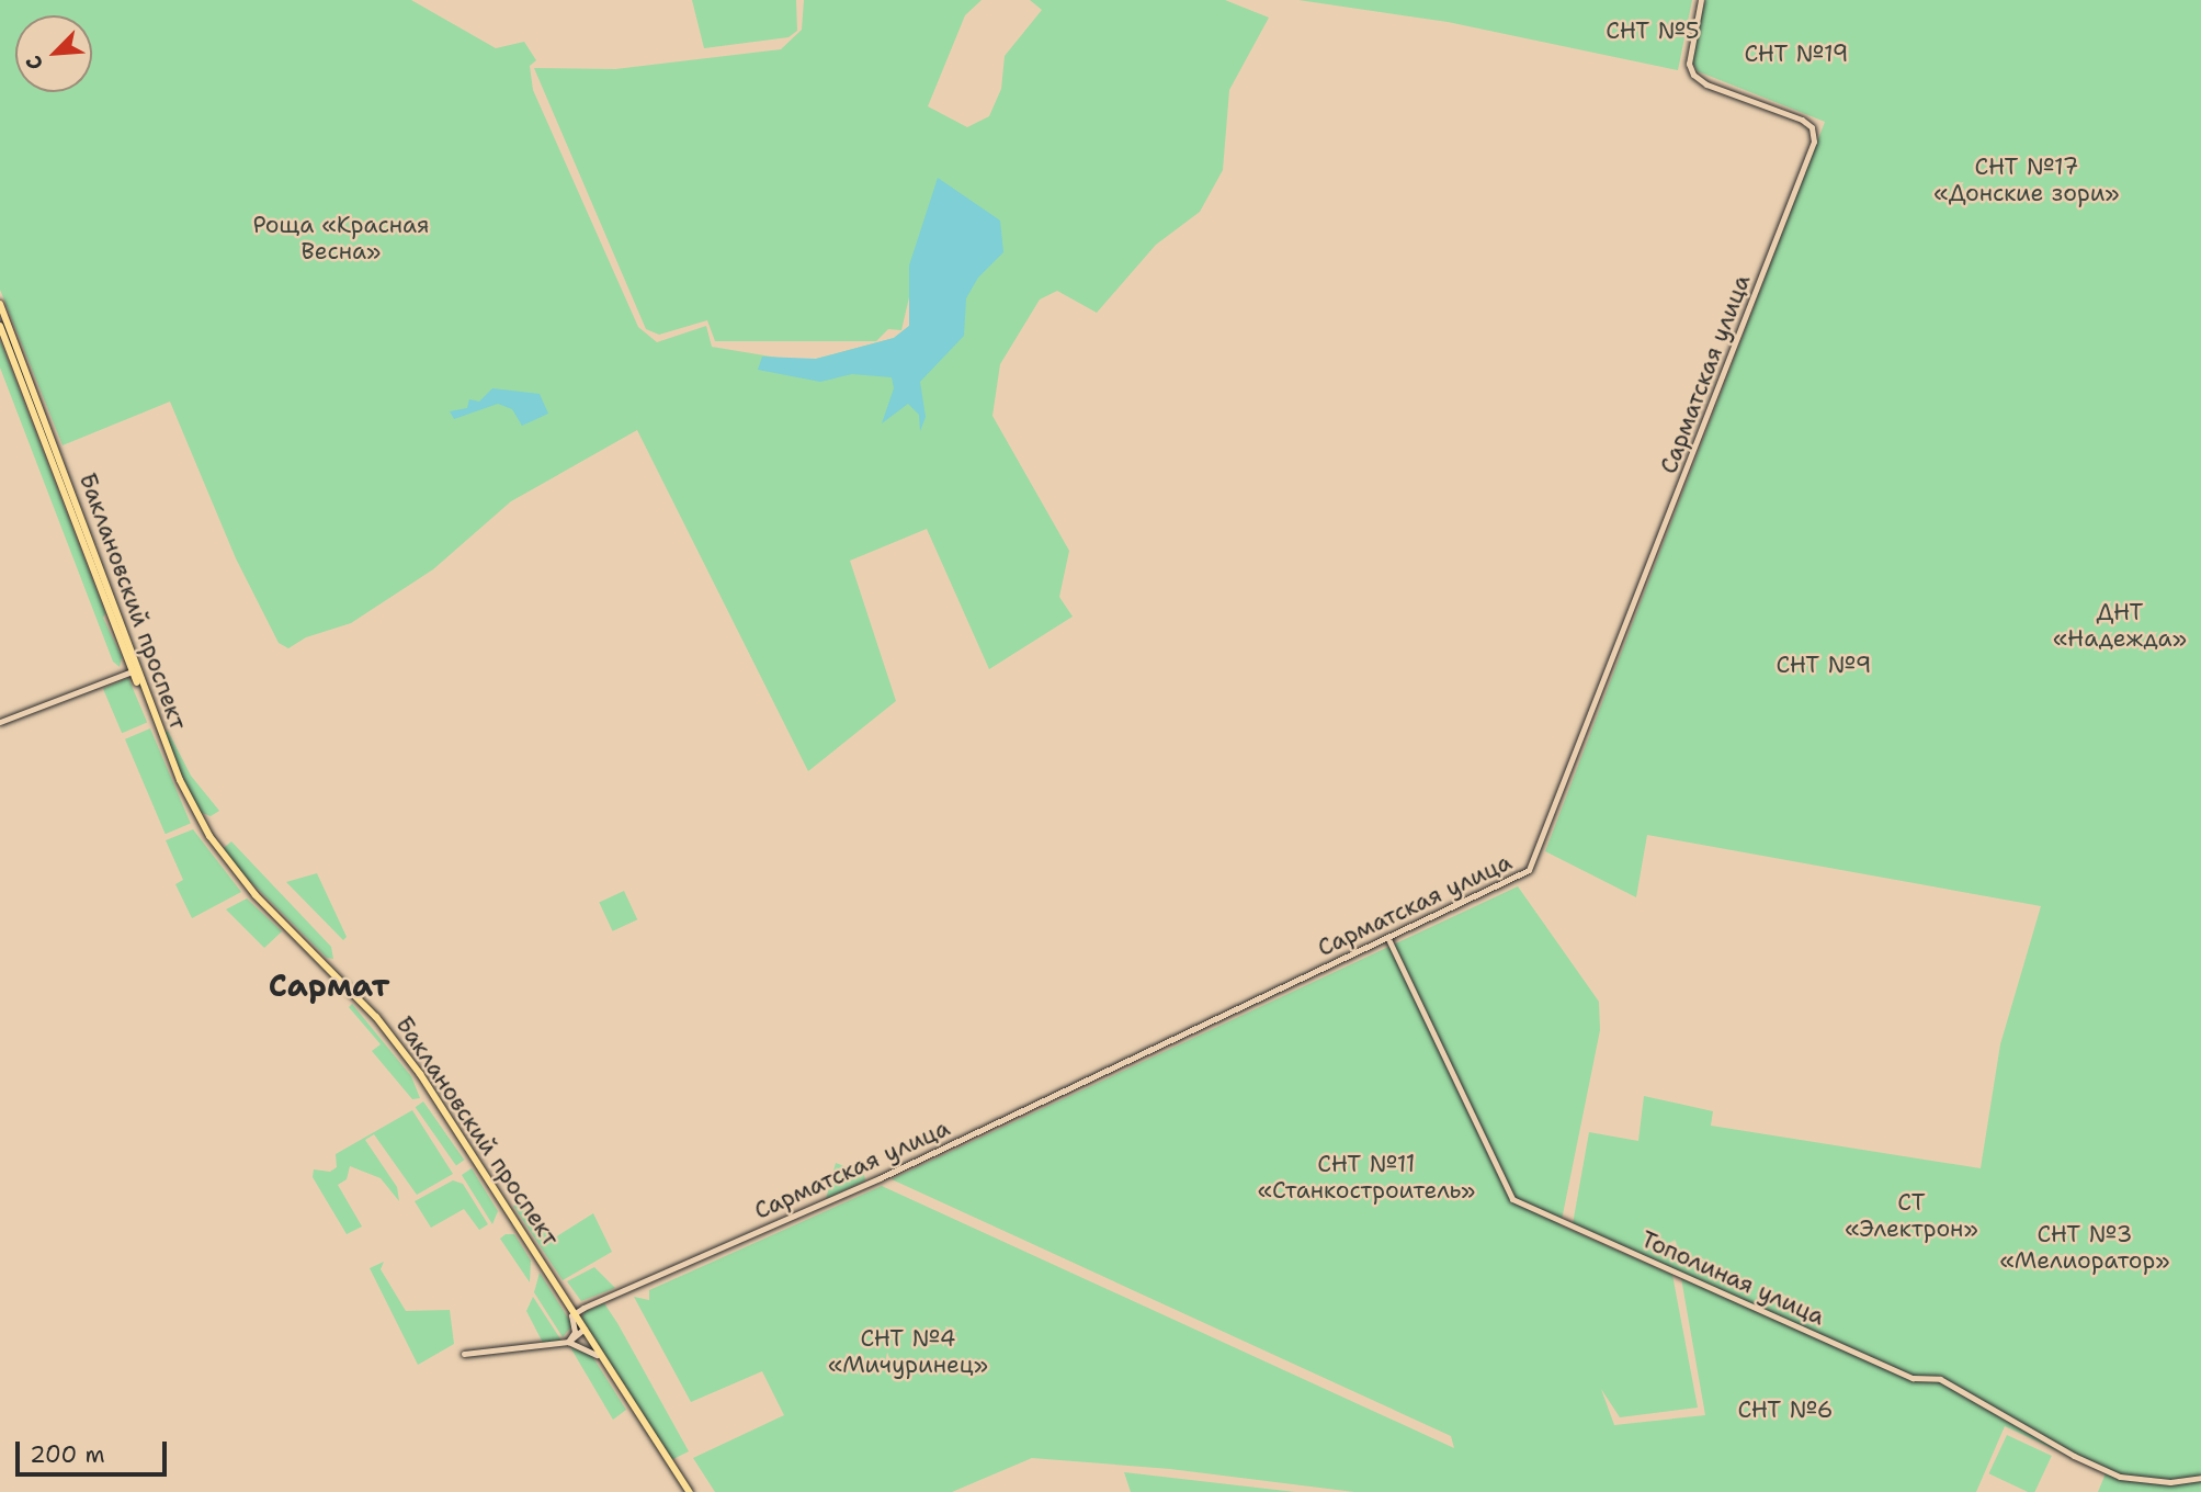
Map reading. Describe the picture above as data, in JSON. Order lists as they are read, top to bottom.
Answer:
{
  "streets": {
    "main road": ["Сарматская улица", "Баклановский проспект", "Тополиная улица"]
  },
  "crossings": [
    ["Сарматская улица", "Баклановский проспект"]
  ],
  "districts": ["Сармат"],
  "parks": [
    "СНТ №5",
    "СНТ №19",
    "СНТ №17 «Донские зори»",
    "Роща «Красная Весна»",
    "ДНТ «Надежда»",
    "СНТ №9",
    "СНТ №11 «Станкостроитель»",
    "СТ «Электрон»",
    "СНТ №3 «Мелиоратор»",
    "СНТ №4 «Мичуринец»",
    "СНТ №6"
  ],
  "scale_bar": "200 m",
  "north": "bottom left"
}
